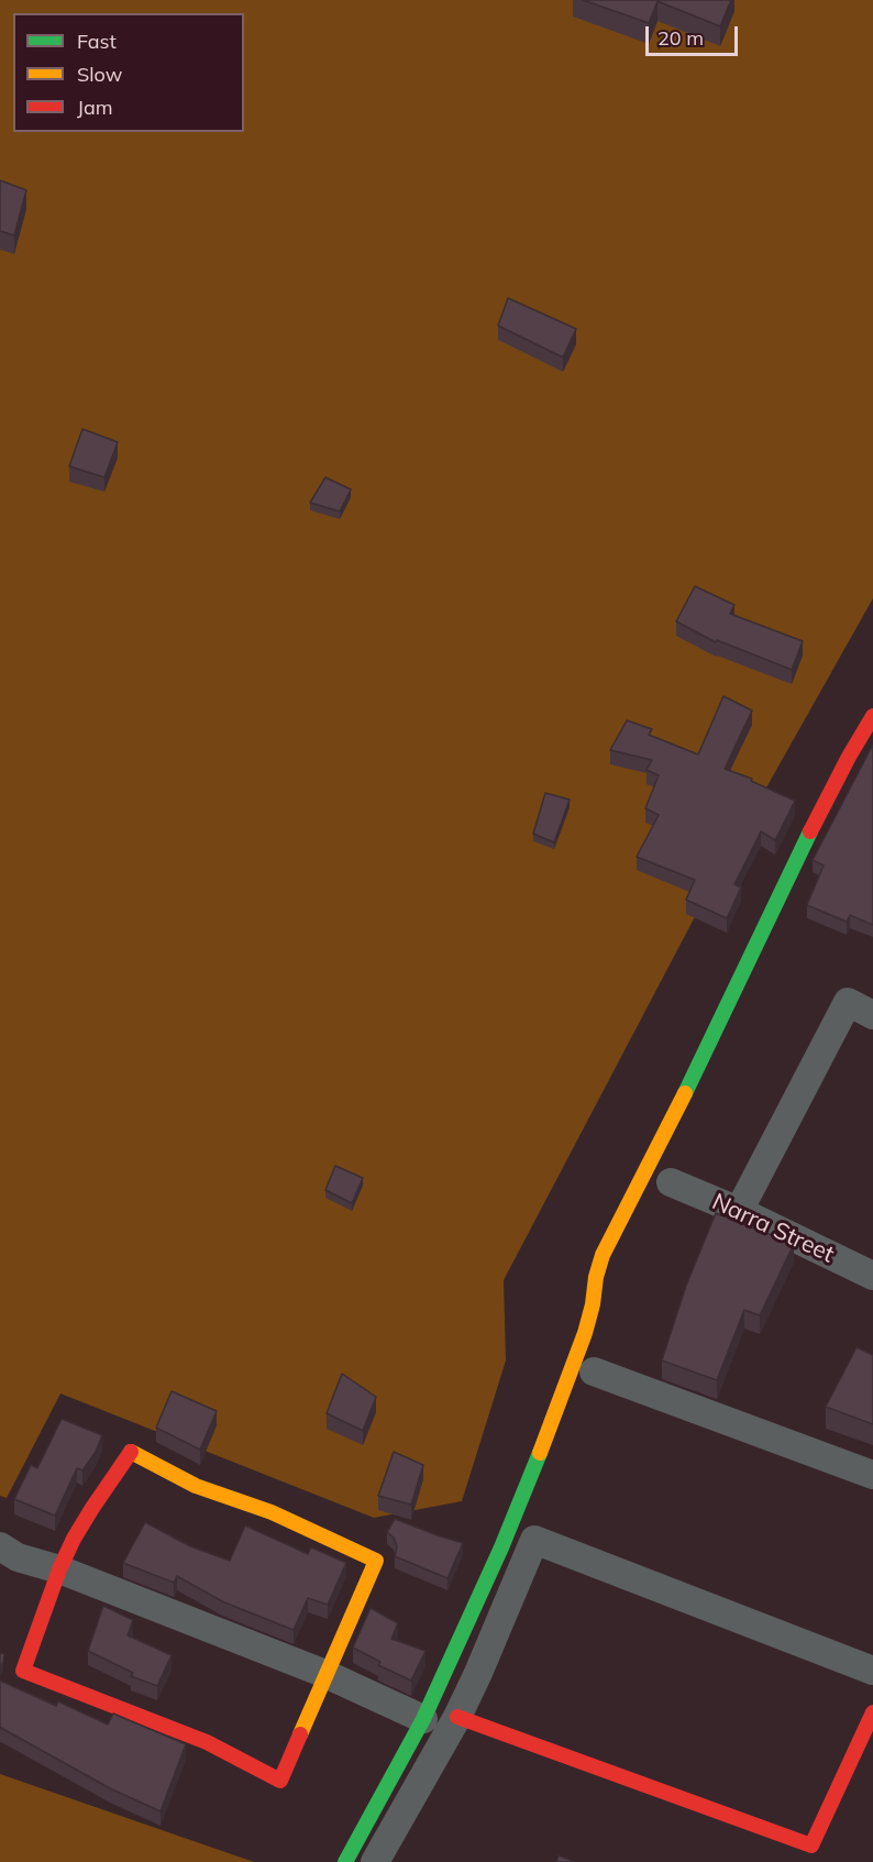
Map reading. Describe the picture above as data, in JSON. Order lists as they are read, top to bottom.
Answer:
{
  "streets": {
    "street": ["Narra Street"]
  },
  "legend": ["Fast", "Slow", "Jam"],
  "scale_bar": "20 m"
}
